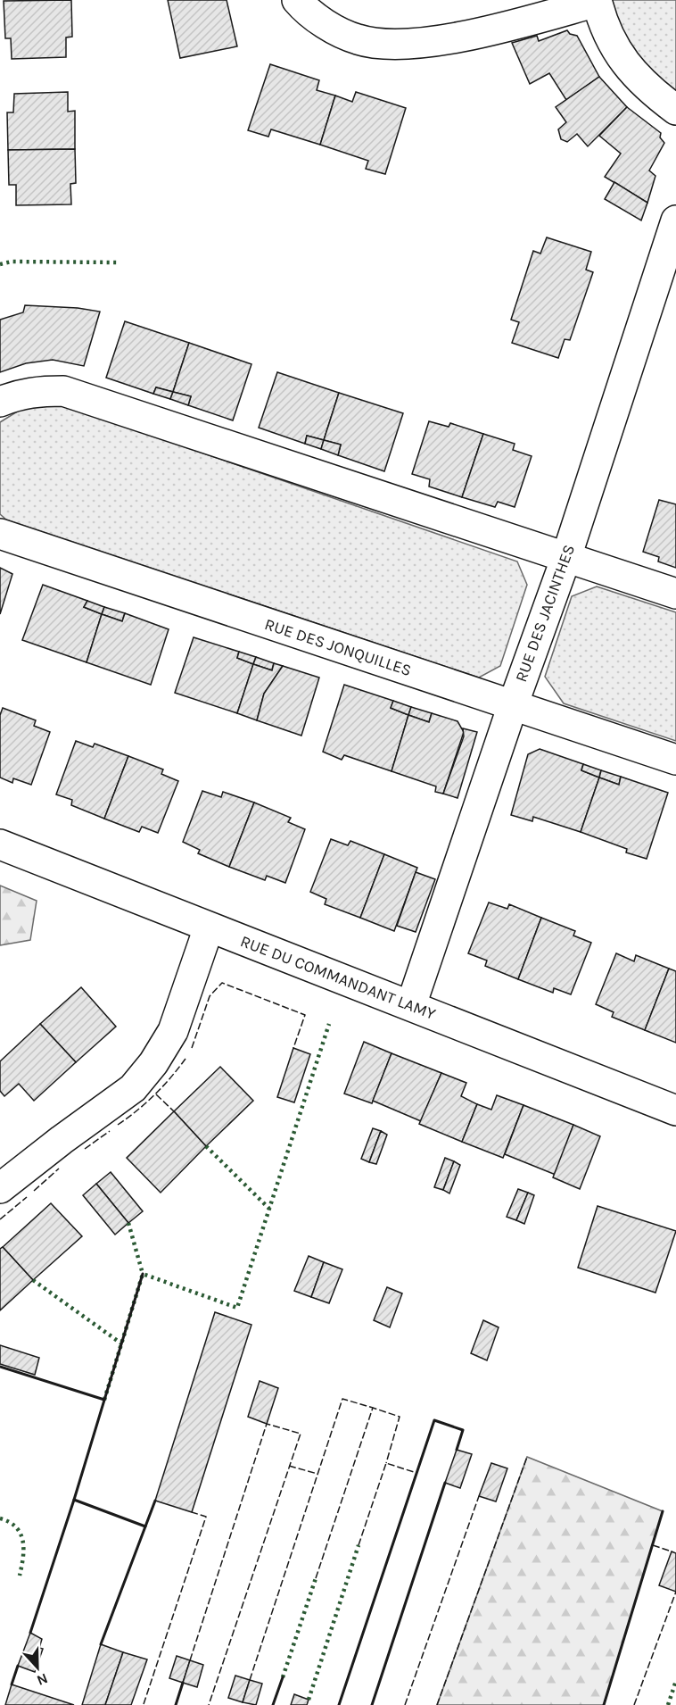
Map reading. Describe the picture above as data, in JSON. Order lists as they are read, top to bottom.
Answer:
{
  "streets": {
    "street": ["RUE DES JACINTHES", "RUE DES JONQUILLES", "RUE DU COMMANDANT LAMY"]
  },
  "crossings": [
    ["RUE DES JACINTHES", "RUE DES JONQUILLES"],
    ["RUE DES JACINTHES", "RUE DU COMMANDANT LAMY"]
  ],
  "north": "bottom"
}
